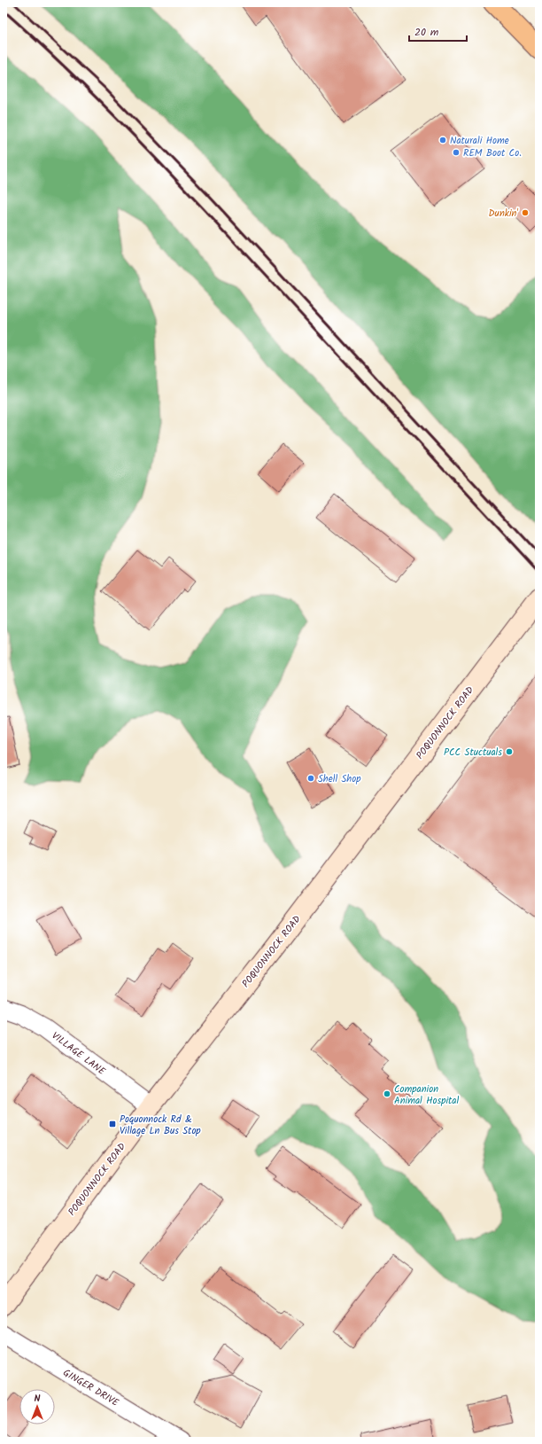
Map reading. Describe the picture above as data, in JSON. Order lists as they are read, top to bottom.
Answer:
{
  "streets": {
    "street": ["POQUONNOCK ROAD", "VILLAGE LANE", "GINGER DRIVE"]
  },
  "crossings": [
    ["POQUONNOCK ROAD", "VILLAGE LANE"]
  ],
  "places": {
    "other": [
      "Naturali Home",
      "REM Boot Co.",
      "Dunkin'",
      "PCC Stuctuals",
      "Shell Shop",
      "Companion Animal Hospital"
    ],
    "transit": ["Poquonnock Rd & Village Ln Bus Stop"]
  },
  "scale_bar": "20 m",
  "north": "top"
}
